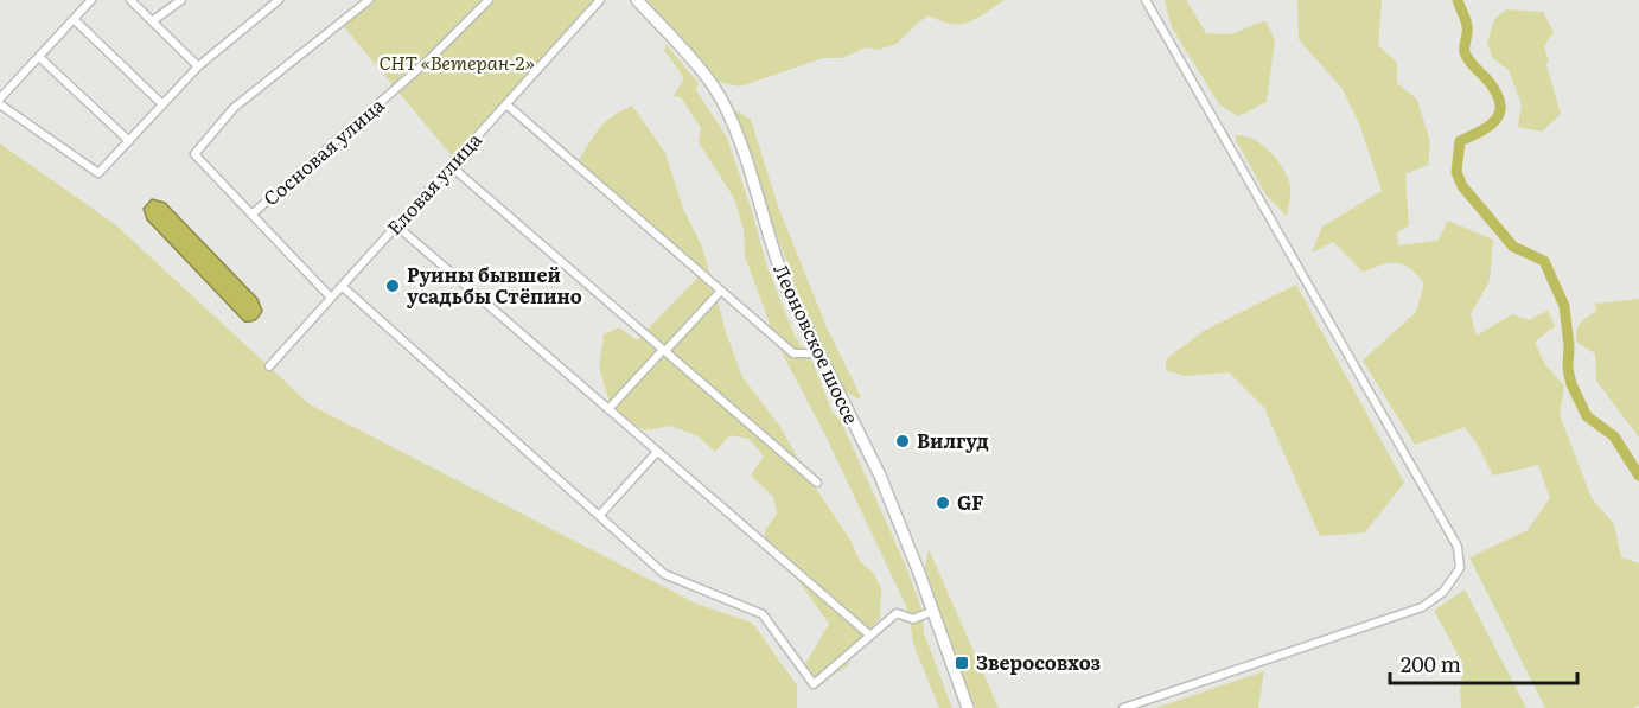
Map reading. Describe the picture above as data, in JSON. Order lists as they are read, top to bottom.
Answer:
{
  "streets": {
    "main road": ["Леоновское шоссе"],
    "street": ["Сосновая улица", "Еловая улица"]
  },
  "parks": ["СНТ «Ветеран-2»"],
  "places": {
    "other": ["Руины бывшей усадьбы Стёпино", "Вилгуд", "GF"],
    "transit": ["Зверосовхоз"]
  },
  "scale_bar": "200 m"
}
